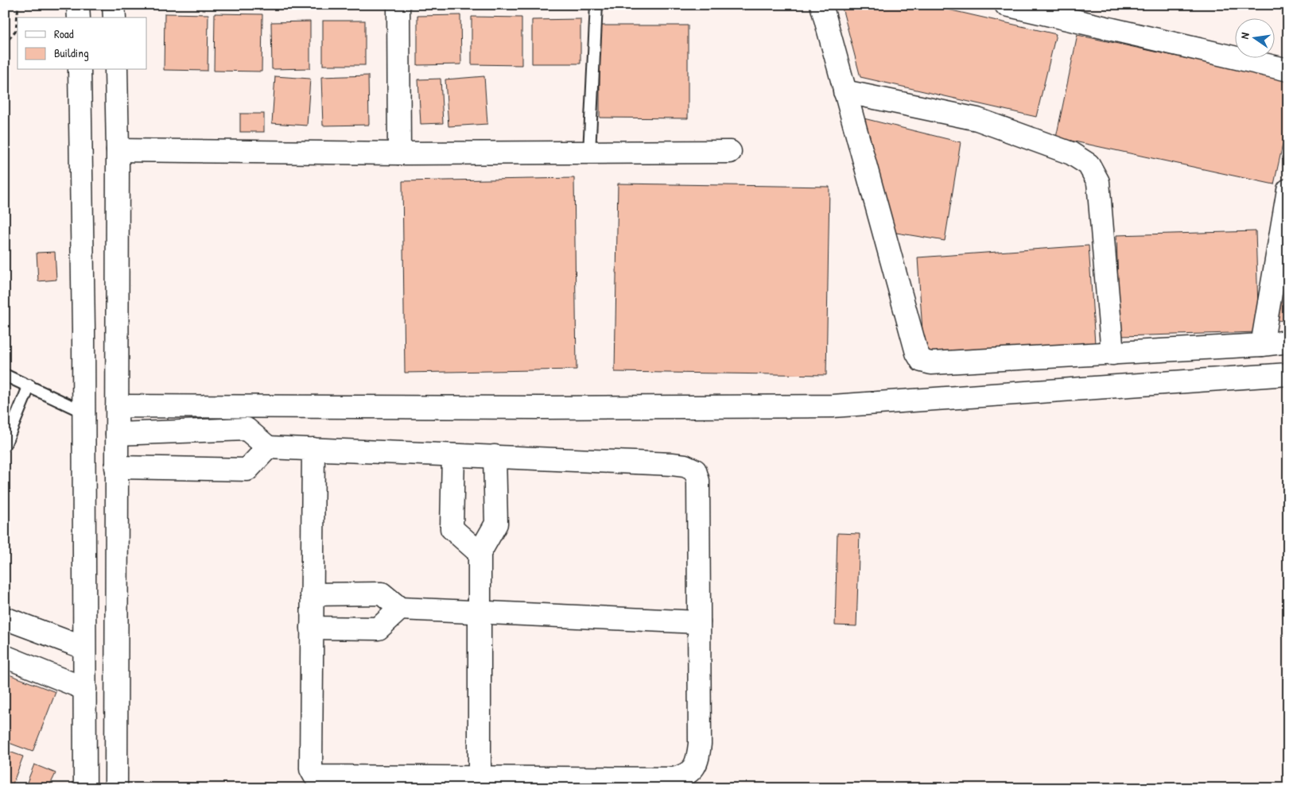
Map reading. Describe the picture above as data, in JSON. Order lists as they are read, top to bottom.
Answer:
{
  "legend": ["Road", "Building"],
  "north": "left"
}
